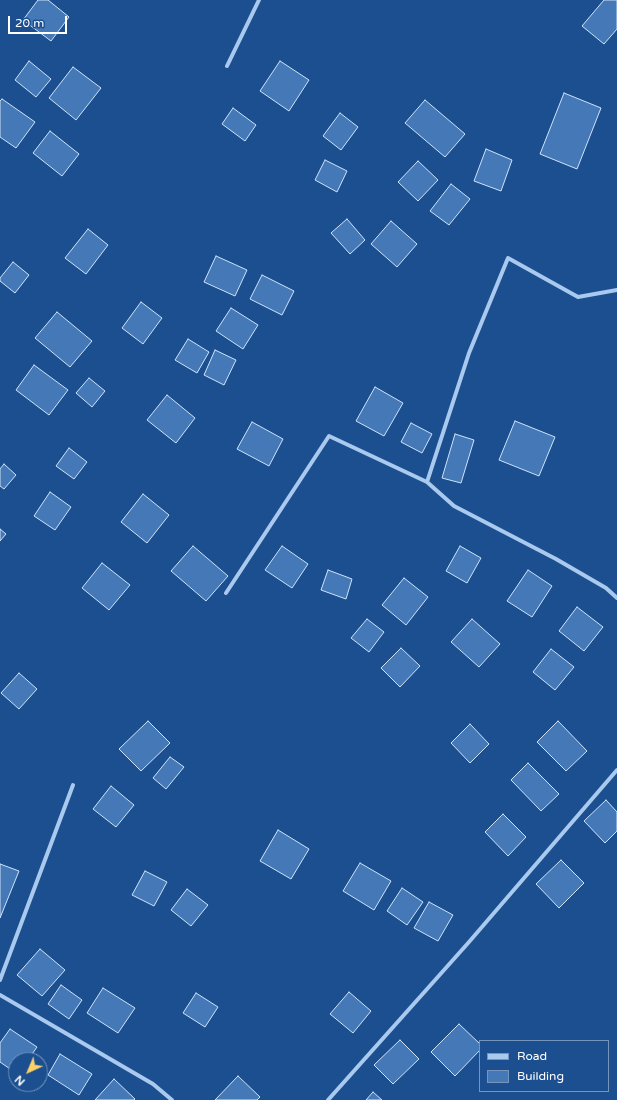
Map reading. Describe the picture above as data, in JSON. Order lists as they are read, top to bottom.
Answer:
{
  "legend": ["Road", "Building"],
  "scale_bar": "20 m",
  "north": "bottom left"
}
